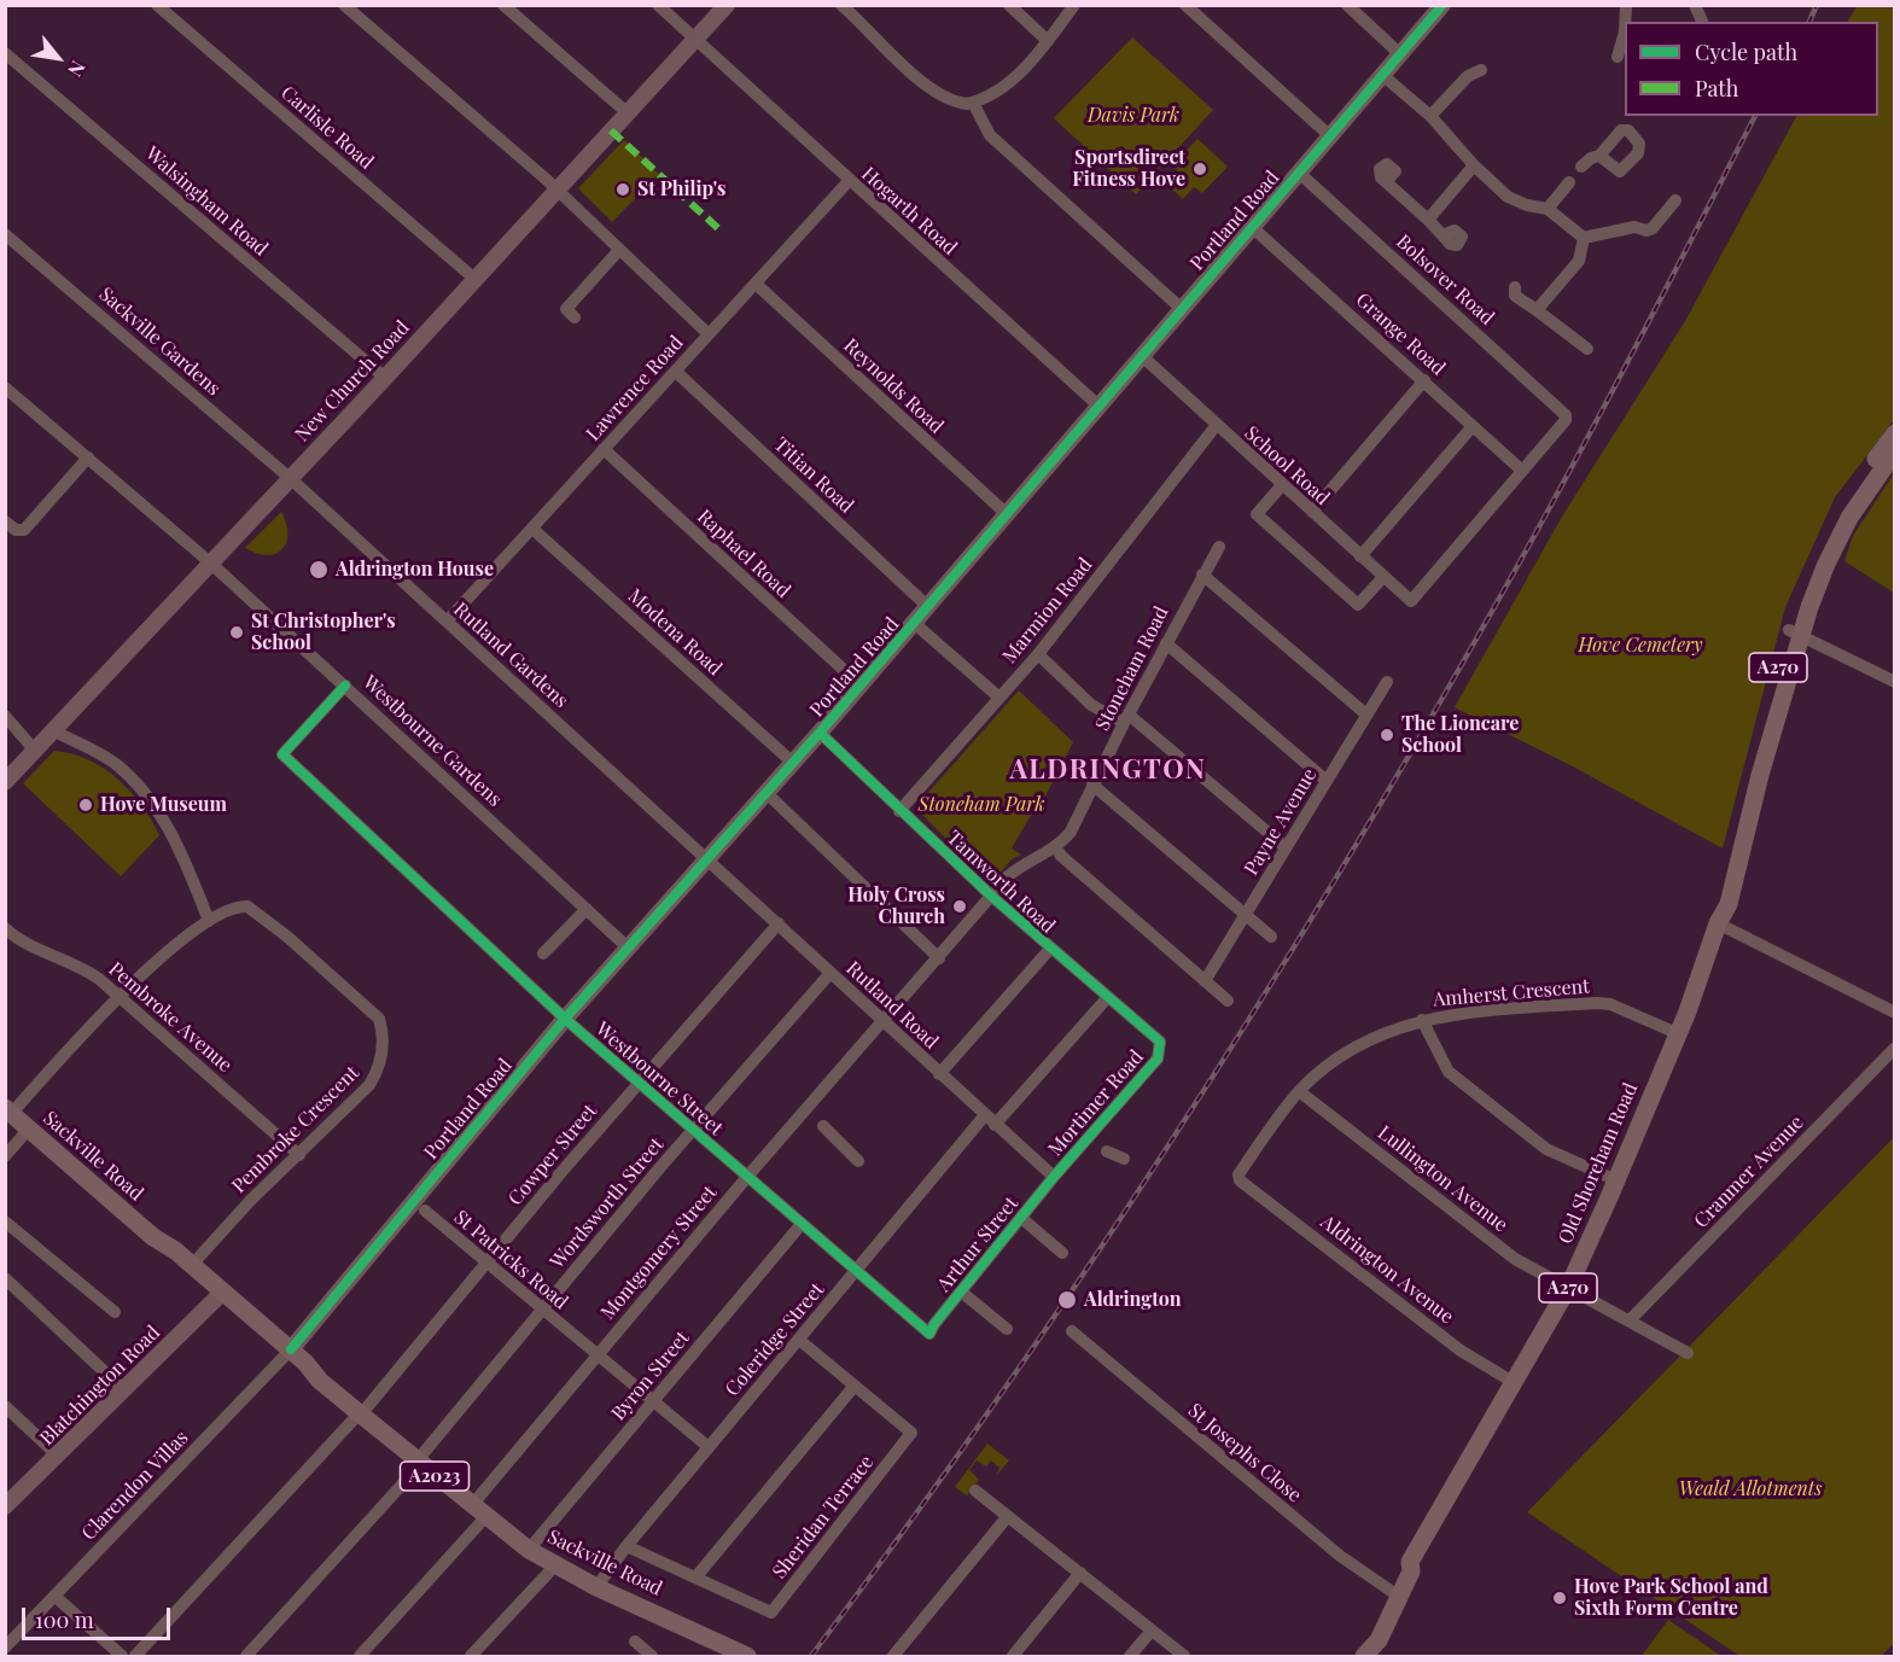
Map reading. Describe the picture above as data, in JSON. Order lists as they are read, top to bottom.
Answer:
{
  "streets": {
    "main road": [
      "A270",
      "Sackville Road",
      "Old Shoreham Road",
      "A2023"
    ],
    "street": [
      "Carlisle Road",
      "Walsingham Road",
      "Hogarth Road",
      "Portland Road",
      "Bolsover Road",
      "Grange Road",
      "Sackville Gardens",
      "New Church Road",
      "Reynolds Road",
      "Lawrence Road",
      "School Road",
      "Titian Road",
      "Raphael Road",
      "Marmion Road",
      "Modena Road",
      "Rutland Gardens",
      "Stoneham Road",
      "Westbourne Gardens",
      "Payne Avenue",
      "Tamworth Road",
      "Amherst Crescent",
      "Rutland Road",
      "Pembroke Avenue",
      "Westbourne Street",
      "Mortimer Road",
      "Pembroke Crescent",
      "Cowper Street",
      "Cranmer Avenue",
      "Lullington Avenue",
      "Wordsworth Street",
      "Arthur Street",
      "Montgomery Street",
      "St Patricks Road",
      "Aldrington Avenue",
      "Coleridge Street",
      "Byron Street",
      "Blatchington Road",
      "St Josephs Close",
      "Clarendon Villas",
      "Sheridan Terrace"
    ]
  },
  "crossings": [
    ["Carlisle Road", "New Church Road"],
    ["Walsingham Road", "New Church Road"],
    ["Hogarth Road", "Portland Road"],
    ["Hogarth Road", "New Church Road"],
    ["Hogarth Road", "Lawrence Road"],
    ["Portland Road", "Bolsover Road"],
    ["Portland Road", "Grange Road"],
    ["Portland Road", "Reynolds Road"],
    ["Portland Road", "School Road"],
    ["Portland Road", "Titian Road"],
    ["Portland Road", "Raphael Road"],
    ["Portland Road", "Modena Road"],
    ["Portland Road", "Rutland Gardens"],
    ["Portland Road", "Westbourne Gardens"],
    ["Portland Road", "Tamworth Road"],
    ["Portland Road", "Rutland Road"],
    ["Portland Road", "Westbourne Street"],
    ["Portland Road", "Sackville Road"],
    ["Portland Road", "Clarendon Villas"],
    ["Bolsover Road", "Grange Road"],
    ["Bolsover Road", "School Road"],
    ["Grange Road", "School Road"],
    ["Sackville Gardens", "New Church Road"],
    ["Sackville Gardens", "Rutland Gardens"],
    ["New Church Road", "Rutland Gardens"],
    ["New Church Road", "Westbourne Gardens"],
    ["Reynolds Road", "Lawrence Road"],
    ["Lawrence Road", "Titian Road"],
    ["Lawrence Road", "Raphael Road"],
    ["Lawrence Road", "Modena Road"],
    ["Lawrence Road", "Rutland Gardens"],
    ["School Road", "Marmion Road"],
    ["Marmion Road", "Tamworth Road"],
    ["Rutland Gardens", "Rutland Road"],
    ["Stoneham Road", "Tamworth Road"],
    ["Stoneham Road", "Montgomery Street"],
    ["Westbourne Gardens", "Westbourne Street"],
    ["Tamworth Road", "Mortimer Road"],
    ["Tamworth Road", "Montgomery Street"],
    ["Amherst Crescent", "Old Shoreham Road"],
    ["Amherst Crescent", "Lullington Avenue"],
    ["Amherst Crescent", "Aldrington Avenue"],
    ["Rutland Road", "Mortimer Road"],
    ["Rutland Road", "Cowper Street"],
    ["Rutland Road", "Wordsworth Street"],
    ["Rutland Road", "Arthur Street"],
    ["Rutland Road", "Montgomery Street"],
    ["Rutland Road", "Coleridge Street"],
    ["Pembroke Avenue", "Pembroke Crescent"],
    ["Westbourne Street", "Cowper Street"],
    ["Westbourne Street", "Wordsworth Street"],
    ["Westbourne Street", "Arthur Street"],
    ["Westbourne Street", "Montgomery Street"],
    ["Westbourne Street", "Coleridge Street"],
    ["Westbourne Street", "Byron Street"],
    ["Mortimer Road", "Arthur Street"],
    ["Pembroke Crescent", "Sackville Road"],
    ["Cowper Street", "Sackville Road"],
    ["Cowper Street", "St Patricks Road"],
    ["Sackville Road", "Wordsworth Street"],
    ["Sackville Road", "Montgomery Street"],
    ["Sackville Road", "Coleridge Street"],
    ["Sackville Road", "Byron Street"],
    ["Sackville Road", "Blatchington Road"],
    ["Sackville Road", "Clarendon Villas"],
    ["Old Shoreham Road", "Lullington Avenue"],
    ["Old Shoreham Road", "Aldrington Avenue"],
    ["Old Shoreham Road", "St Josephs Close"],
    ["Cranmer Avenue", "Lullington Avenue"],
    ["Wordsworth Street", "St Patricks Road"],
    ["Montgomery Street", "St Patricks Road"],
    ["St Patricks Road", "Coleridge Street"],
    ["St Patricks Road", "Byron Street"],
    ["Coleridge Street", "Sheridan Terrace"]
  ],
  "districts": ["ALDRINGTON"],
  "parks": [
    "Davis Park",
    "Hove Cemetery",
    "Stoneham Park",
    "Weald Allotments"
  ],
  "places": [
    "Sportsdirect Fitness Hove",
    "St Philip's",
    "Aldrington House",
    "St Christopher's School",
    "The Lioncare School",
    "Hove Museum",
    "Holy Cross Church",
    "Aldrington",
    "Hove Park School and Sixth Form Centre"
  ],
  "legend": ["Cycle path", "Path"],
  "scale_bar": "100 m",
  "north": "bottom right"
}
